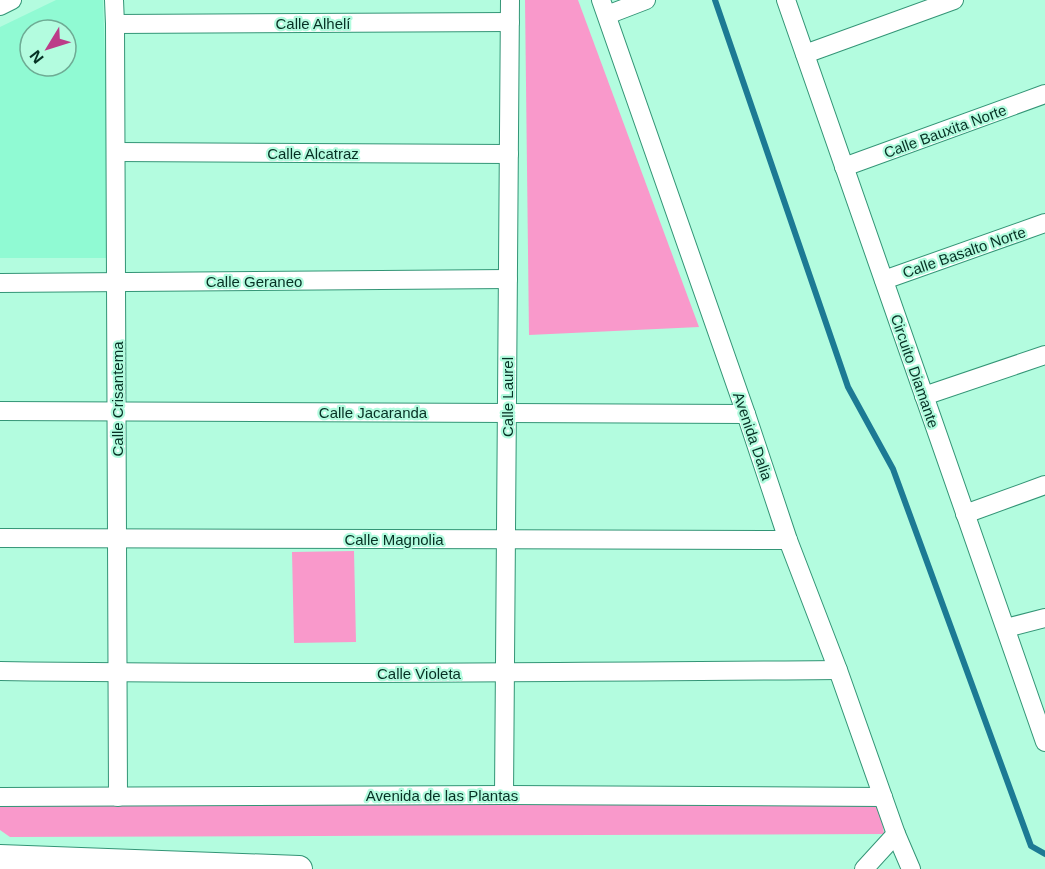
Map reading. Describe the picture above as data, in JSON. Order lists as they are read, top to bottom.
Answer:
{
  "streets": {
    "street": [
      "Calle Alhelí",
      "Calle Bauxita Norte",
      "Calle Alcatraz",
      "Calle Basalto Norte",
      "Calle Geraneo",
      "Circuito Diamante",
      "Calle Laurel",
      "Calle Crisantema",
      "Calle Jacaranda",
      "Avenida Dalia",
      "Calle Magnolia",
      "Calle Violeta",
      "Avenida de las Plantas"
    ]
  },
  "crossings": [
    ["Calle Alhelí", "Calle Laurel"],
    ["Calle Alhelí", "Calle Crisantema"],
    ["Calle Bauxita Norte", "Circuito Diamante"],
    ["Calle Alcatraz", "Calle Laurel"],
    ["Calle Alcatraz", "Calle Crisantema"],
    ["Calle Basalto Norte", "Circuito Diamante"],
    ["Calle Geraneo", "Calle Laurel"],
    ["Calle Geraneo", "Calle Crisantema"],
    ["Calle Laurel", "Calle Jacaranda"],
    ["Calle Laurel", "Calle Magnolia"],
    ["Calle Laurel", "Calle Violeta"],
    ["Calle Laurel", "Avenida de las Plantas"],
    ["Calle Crisantema", "Calle Jacaranda"],
    ["Calle Crisantema", "Calle Magnolia"],
    ["Calle Crisantema", "Calle Violeta"],
    ["Calle Crisantema", "Avenida de las Plantas"],
    ["Calle Jacaranda", "Avenida Dalia"],
    ["Avenida Dalia", "Calle Magnolia"],
    ["Avenida Dalia", "Calle Violeta"],
    ["Avenida Dalia", "Avenida de las Plantas"]
  ],
  "north": "bottom left"
}
